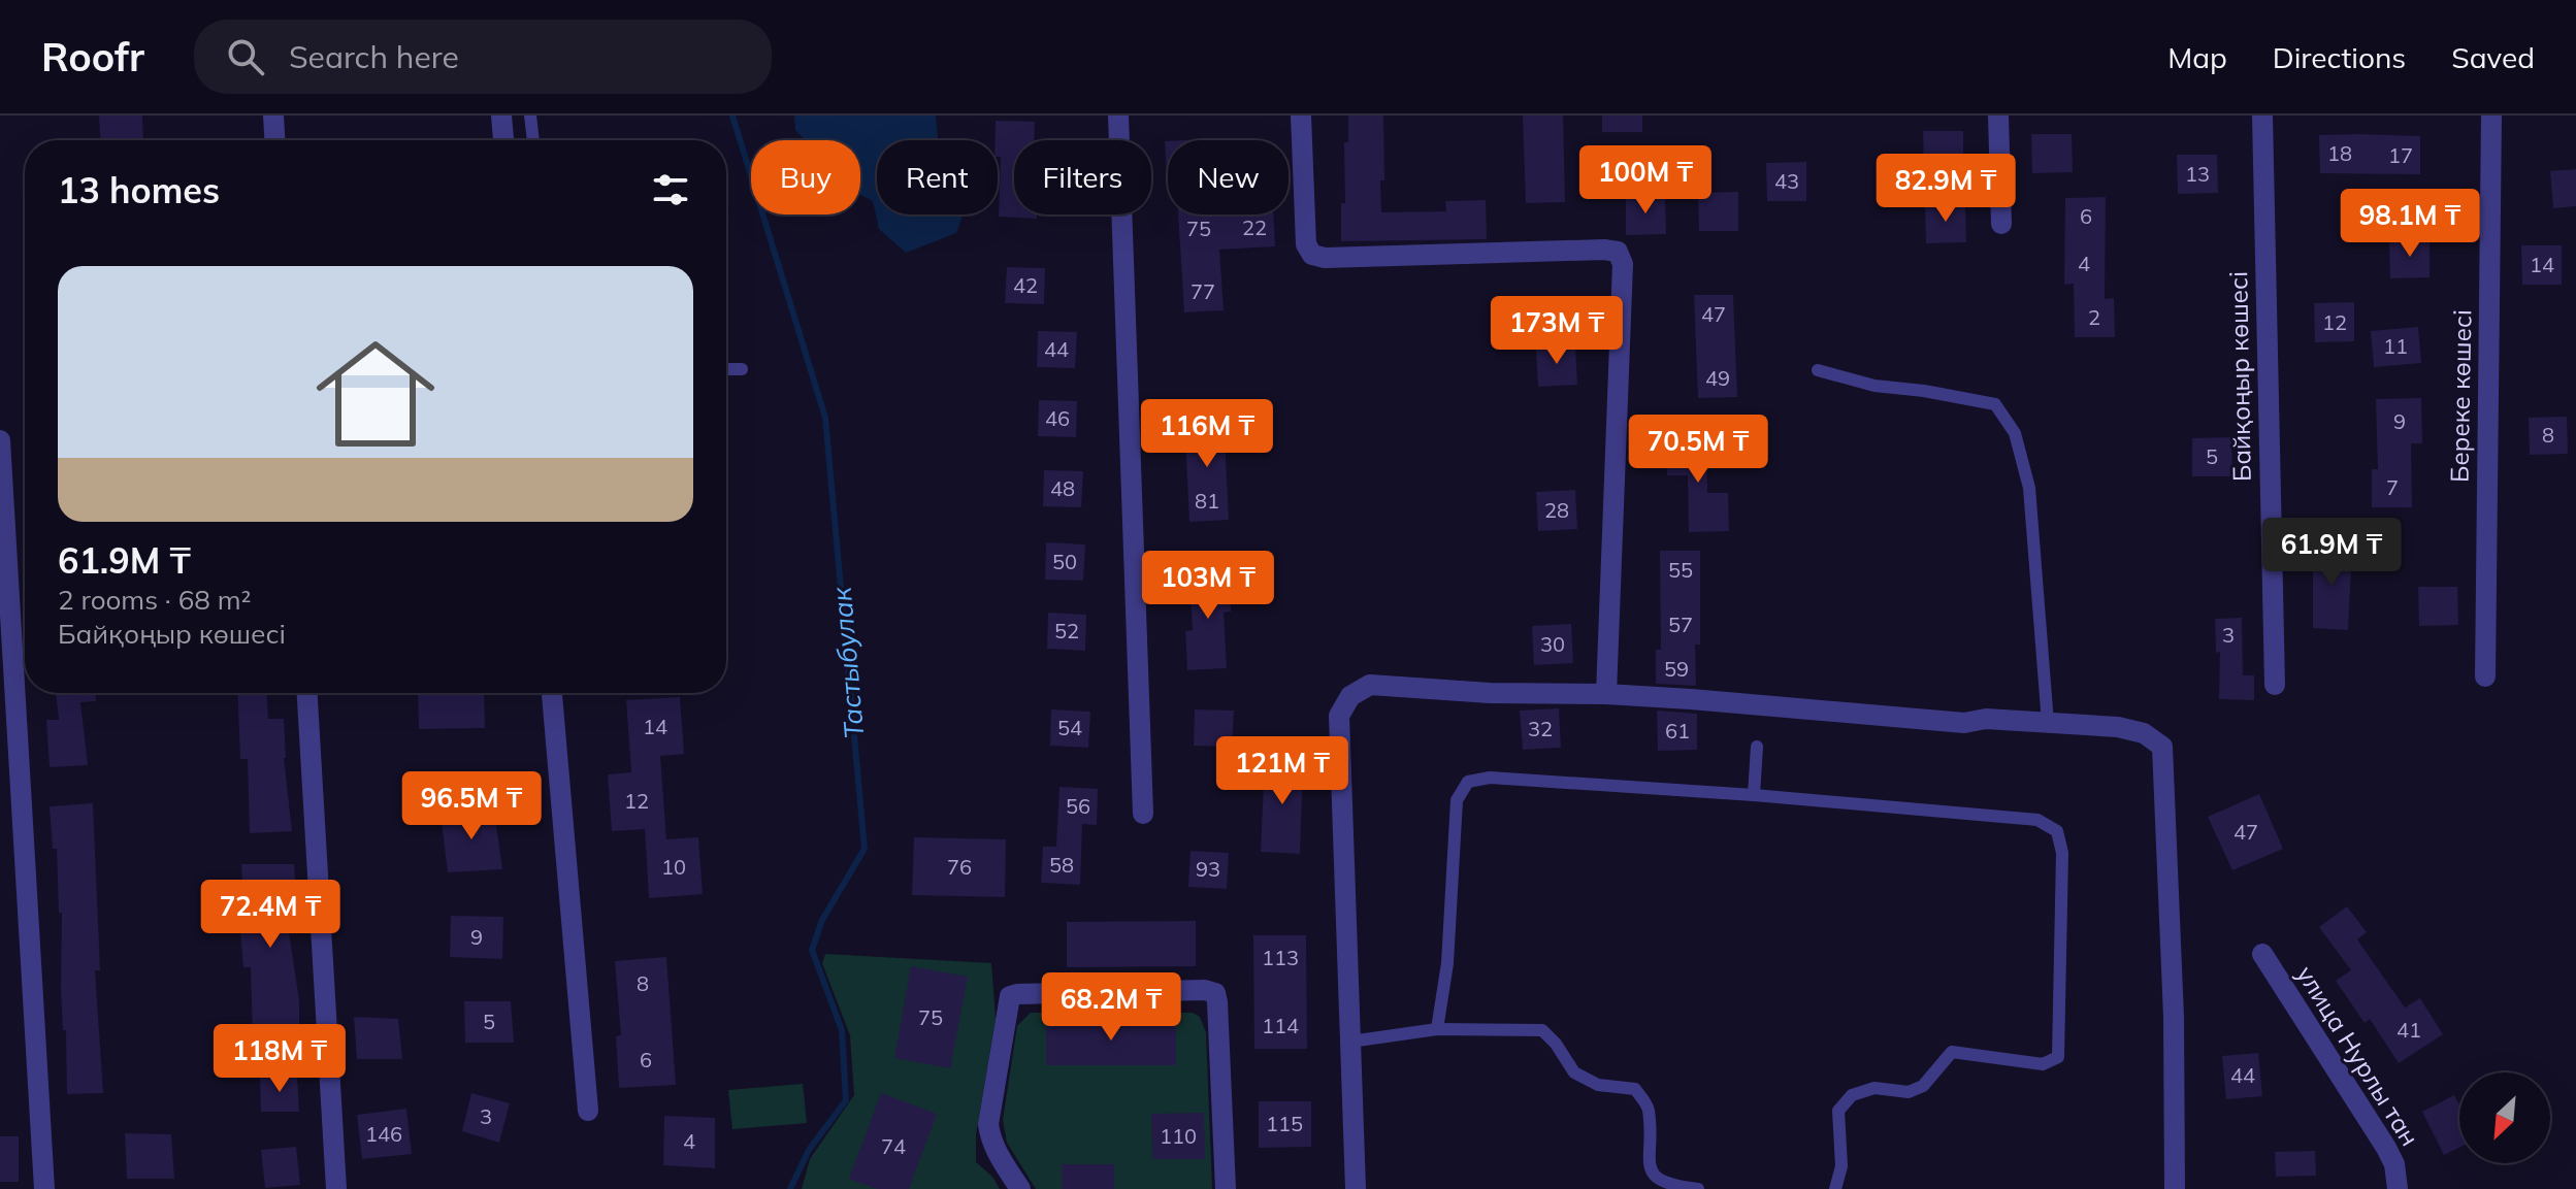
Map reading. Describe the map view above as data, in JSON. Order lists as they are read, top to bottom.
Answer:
{
  "streets": {
    "street": ["Байқоңыр көшесі", "Береке көшесі", "улица Нурлы тан"]
  },
  "water": ["Тастыбулак"],
  "house_numbers": [
    "18",
    "17",
    "13",
    "43",
    "6",
    "22",
    "75",
    "4",
    "14",
    "42",
    "77",
    "47",
    "2",
    "12",
    "11",
    "44",
    "49",
    "46",
    "9",
    "8",
    "5",
    "7",
    "48",
    "81",
    "28",
    "50",
    "55",
    "57",
    "52",
    "3",
    "30",
    "59",
    "14",
    "54",
    "32",
    "61",
    "12",
    "56",
    "47",
    "58",
    "10",
    "76",
    "93",
    "9",
    "113",
    "8",
    "75",
    "5",
    "114",
    "41",
    "6",
    "44",
    "3",
    "115",
    "146",
    "110",
    "4",
    "74"
  ],
  "north": "bottom left",
  "page": {
    "header": "Roofr",
    "search": "Search here",
    "nav": ["Map", "Directions", "Saved"],
    "chip": [
      "Buy",
      "Rent",
      "Filters",
      "New"
    ],
    "heading": "13 homes",
    "price": [
      "100M ₸",
      "82.9M ₸",
      "98.1M ₸",
      "173M ₸",
      "116M ₸",
      "70.5M ₸",
      "61.9M ₸",
      "103M ₸",
      "121M ₸",
      "96.5M ₸",
      "72.4M ₸",
      "68.2M ₸",
      "118M ₸"
    ],
    "list": [
      {
        "name": "61.9M ₸",
        "note": "2 rooms · 68 m² · Байқоңыр көшесі"
      }
    ]
  }
}
